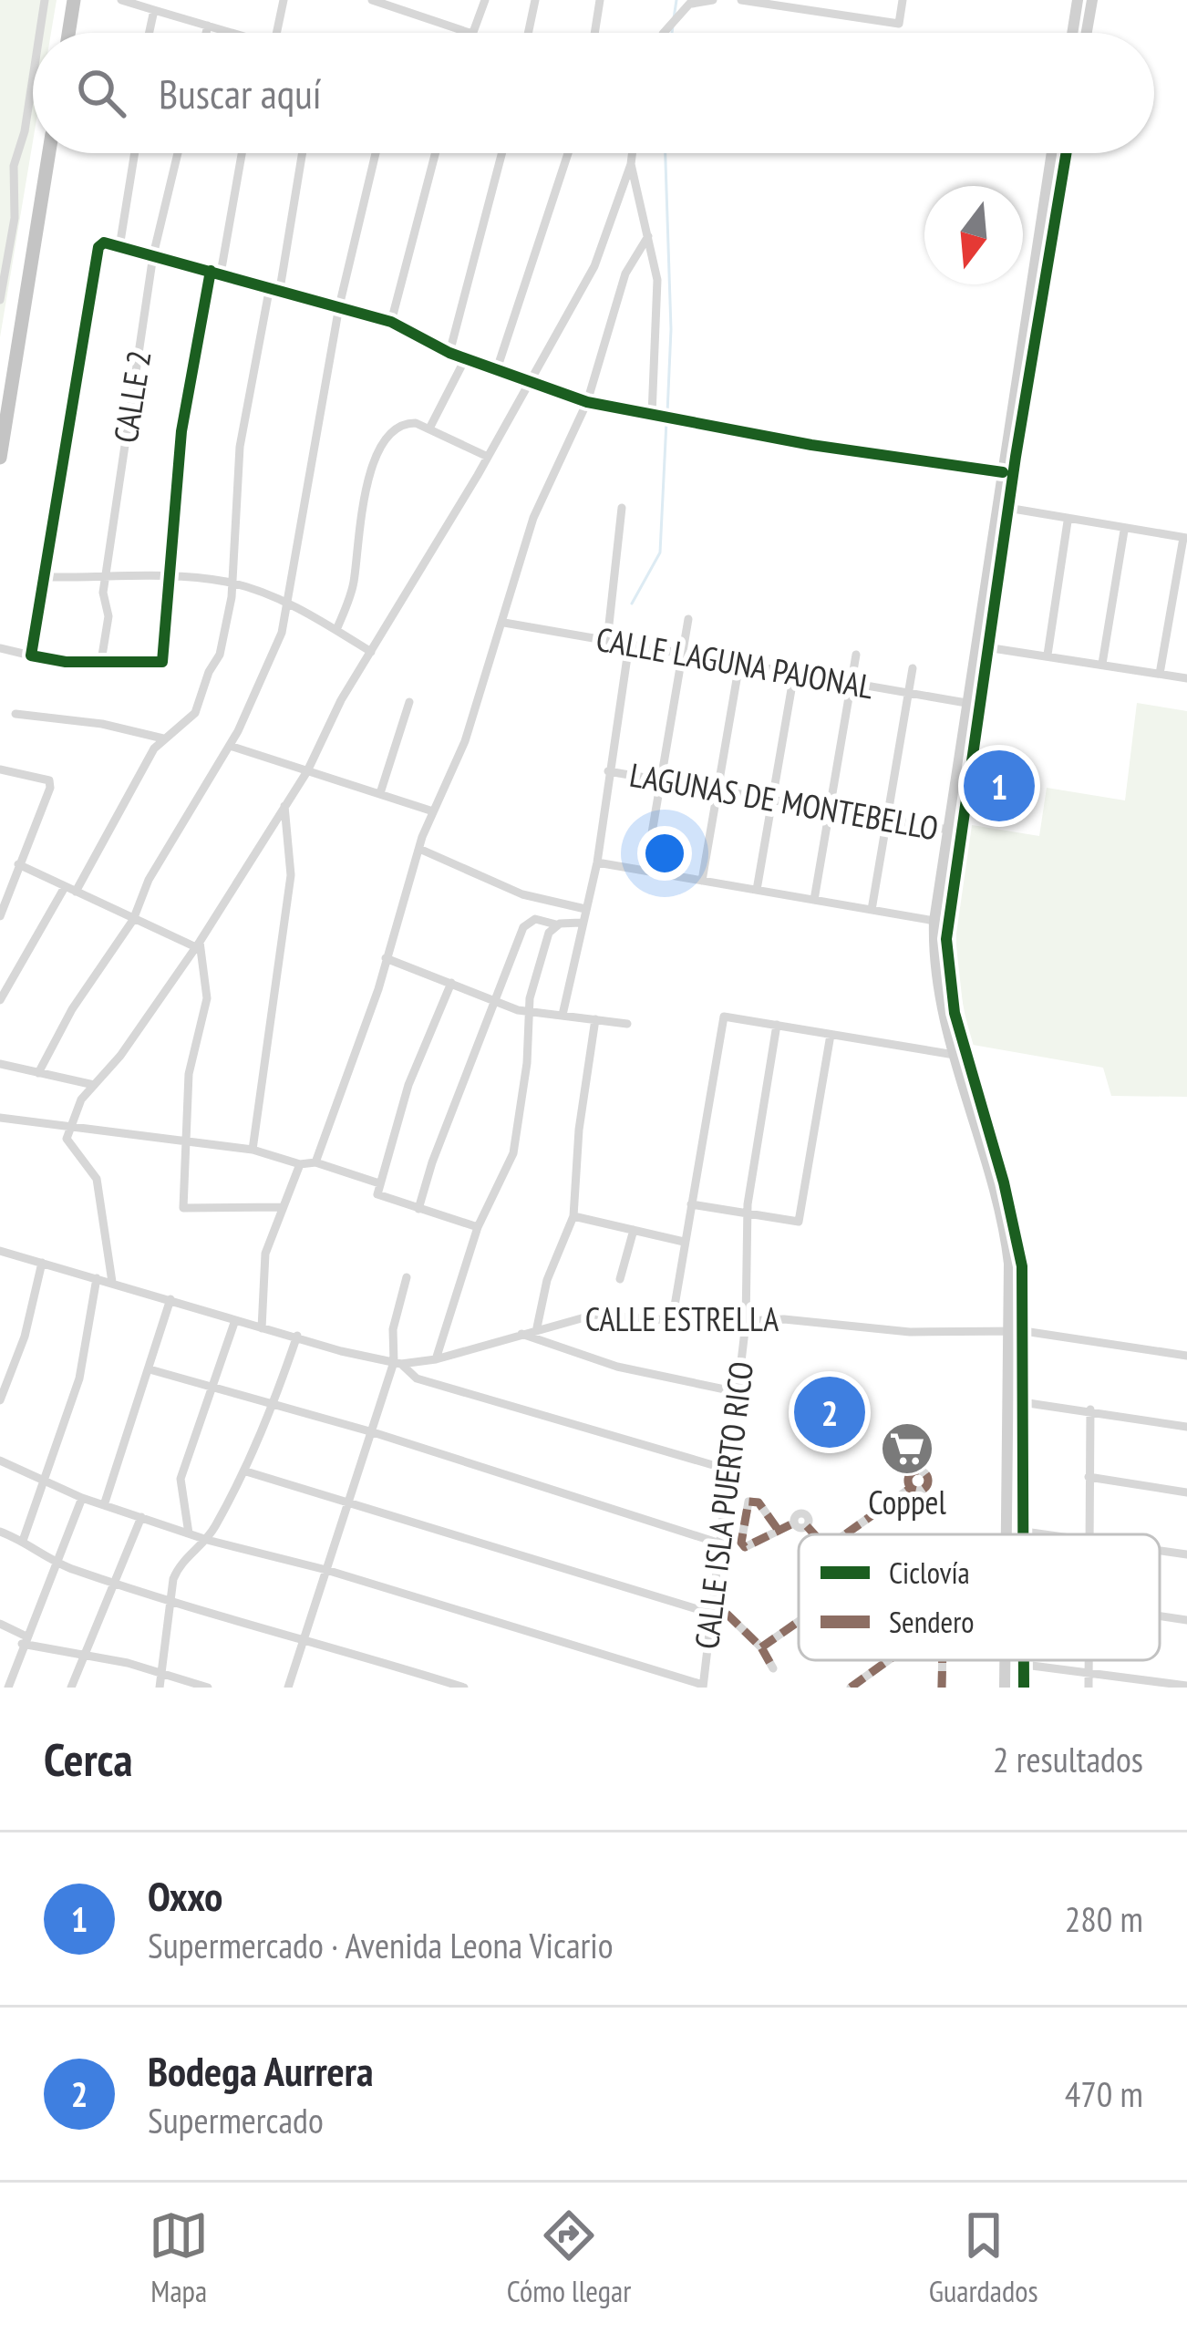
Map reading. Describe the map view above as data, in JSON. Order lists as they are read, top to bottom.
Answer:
{
  "streets": {
    "street": [
      "CALLE 2",
      "CALLE LAGUNA PAJONAL",
      "LAGUNAS DE MONTEBELLO",
      "CALLE ESTRELLA",
      "CALLE ISLA PUERTO RICO"
    ]
  },
  "crossings": [
    ["CALLE ESTRELLA", "CALLE ISLA PUERTO RICO"]
  ],
  "places": {
    "supermarket": ["Coppel"]
  },
  "legend": ["Ciclovía", "Sendero"],
  "north": "bottom",
  "page": {
    "search": "Buscar aquí",
    "pins": ["1", "2"],
    "heading": ["Cerca", "2 resultados"],
    "list": [
      {
        "mark": "1",
        "name": "Oxxo",
        "note": "Supermercado · Avenida Leona Vicario",
        "value": "280 m"
      },
      {
        "mark": "2",
        "name": "Bodega Aurrera",
        "note": "Supermercado",
        "value": "470 m"
      }
    ],
    "nav": ["Mapa", "Cómo llegar", "Guardados"]
  }
}
